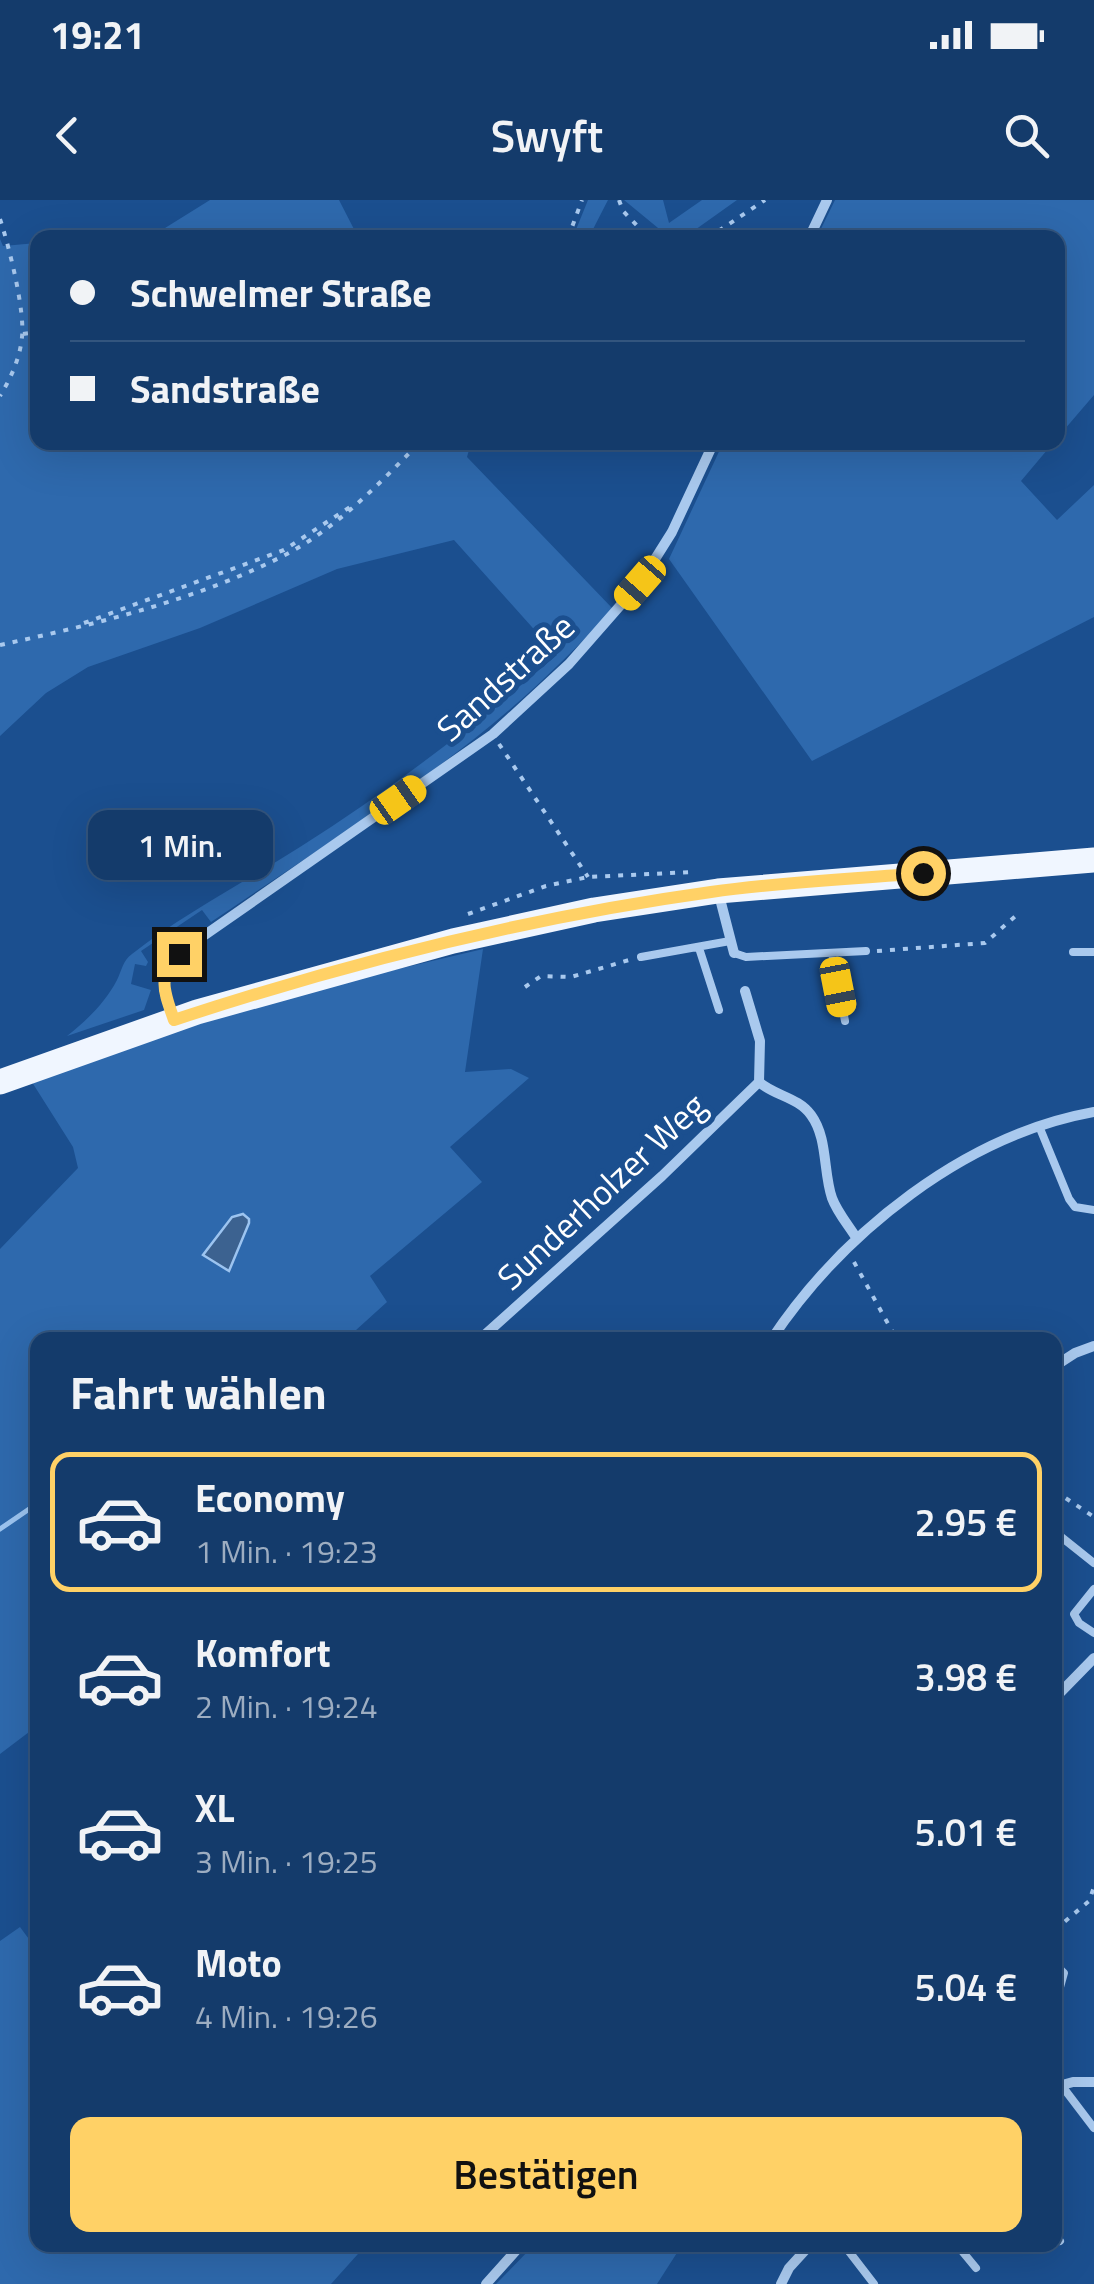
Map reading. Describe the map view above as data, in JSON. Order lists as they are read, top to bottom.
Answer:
{
  "streets": {
    "street": ["Sandstraße", "Sunderholzer Weg"]
  },
  "page": {
    "status": "19:21",
    "header": "Swyft",
    "banner": ["Schwelmer Straße", "Sandstraße"],
    "bubble": "1 Min.",
    "heading": "Fahrt wählen",
    "list": [
      {
        "name": "Economy",
        "note": "1 Min. · 19:23",
        "value": "2.95 €"
      },
      {
        "name": "Komfort",
        "note": "2 Min. · 19:24",
        "value": "3.98 €"
      },
      {
        "name": "XL",
        "note": "3 Min. · 19:25",
        "value": "5.01 €"
      },
      {
        "name": "Moto",
        "note": "4 Min. · 19:26",
        "value": "5.04 €"
      }
    ],
    "buttons": "Bestätigen"
  }
}
